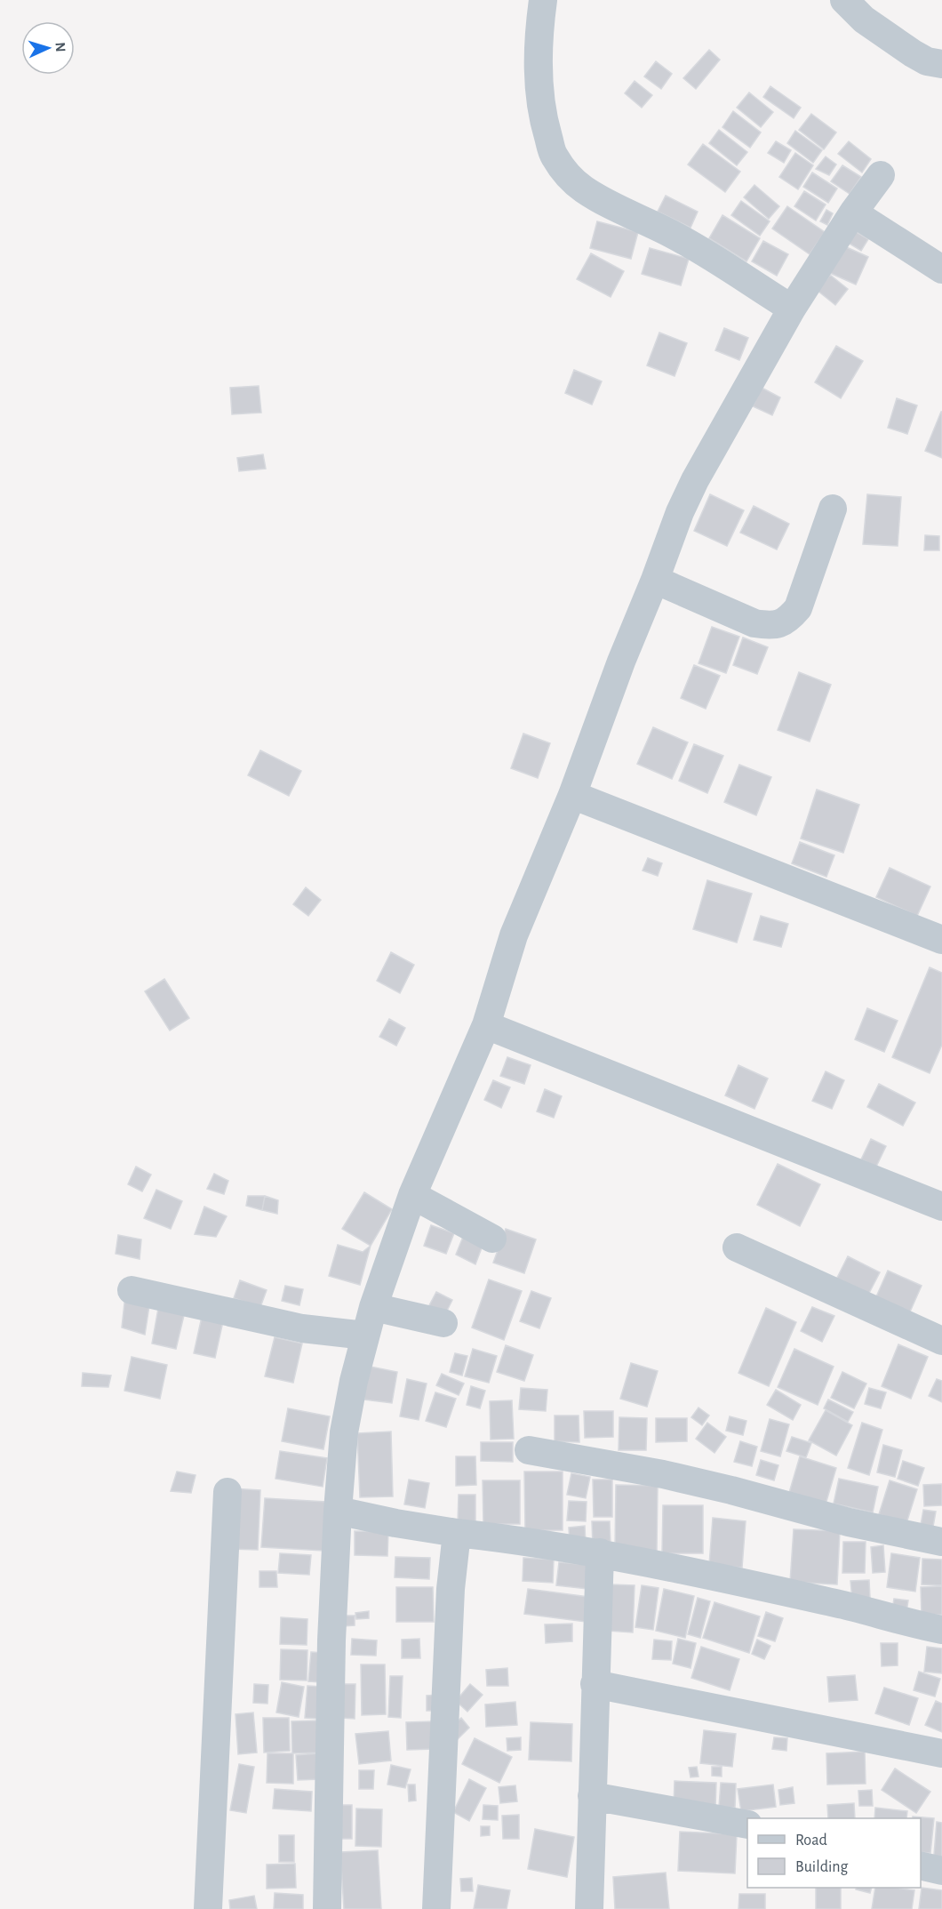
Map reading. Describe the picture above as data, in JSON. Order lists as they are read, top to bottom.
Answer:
{
  "legend": ["Road", "Building"],
  "north": "right"
}
